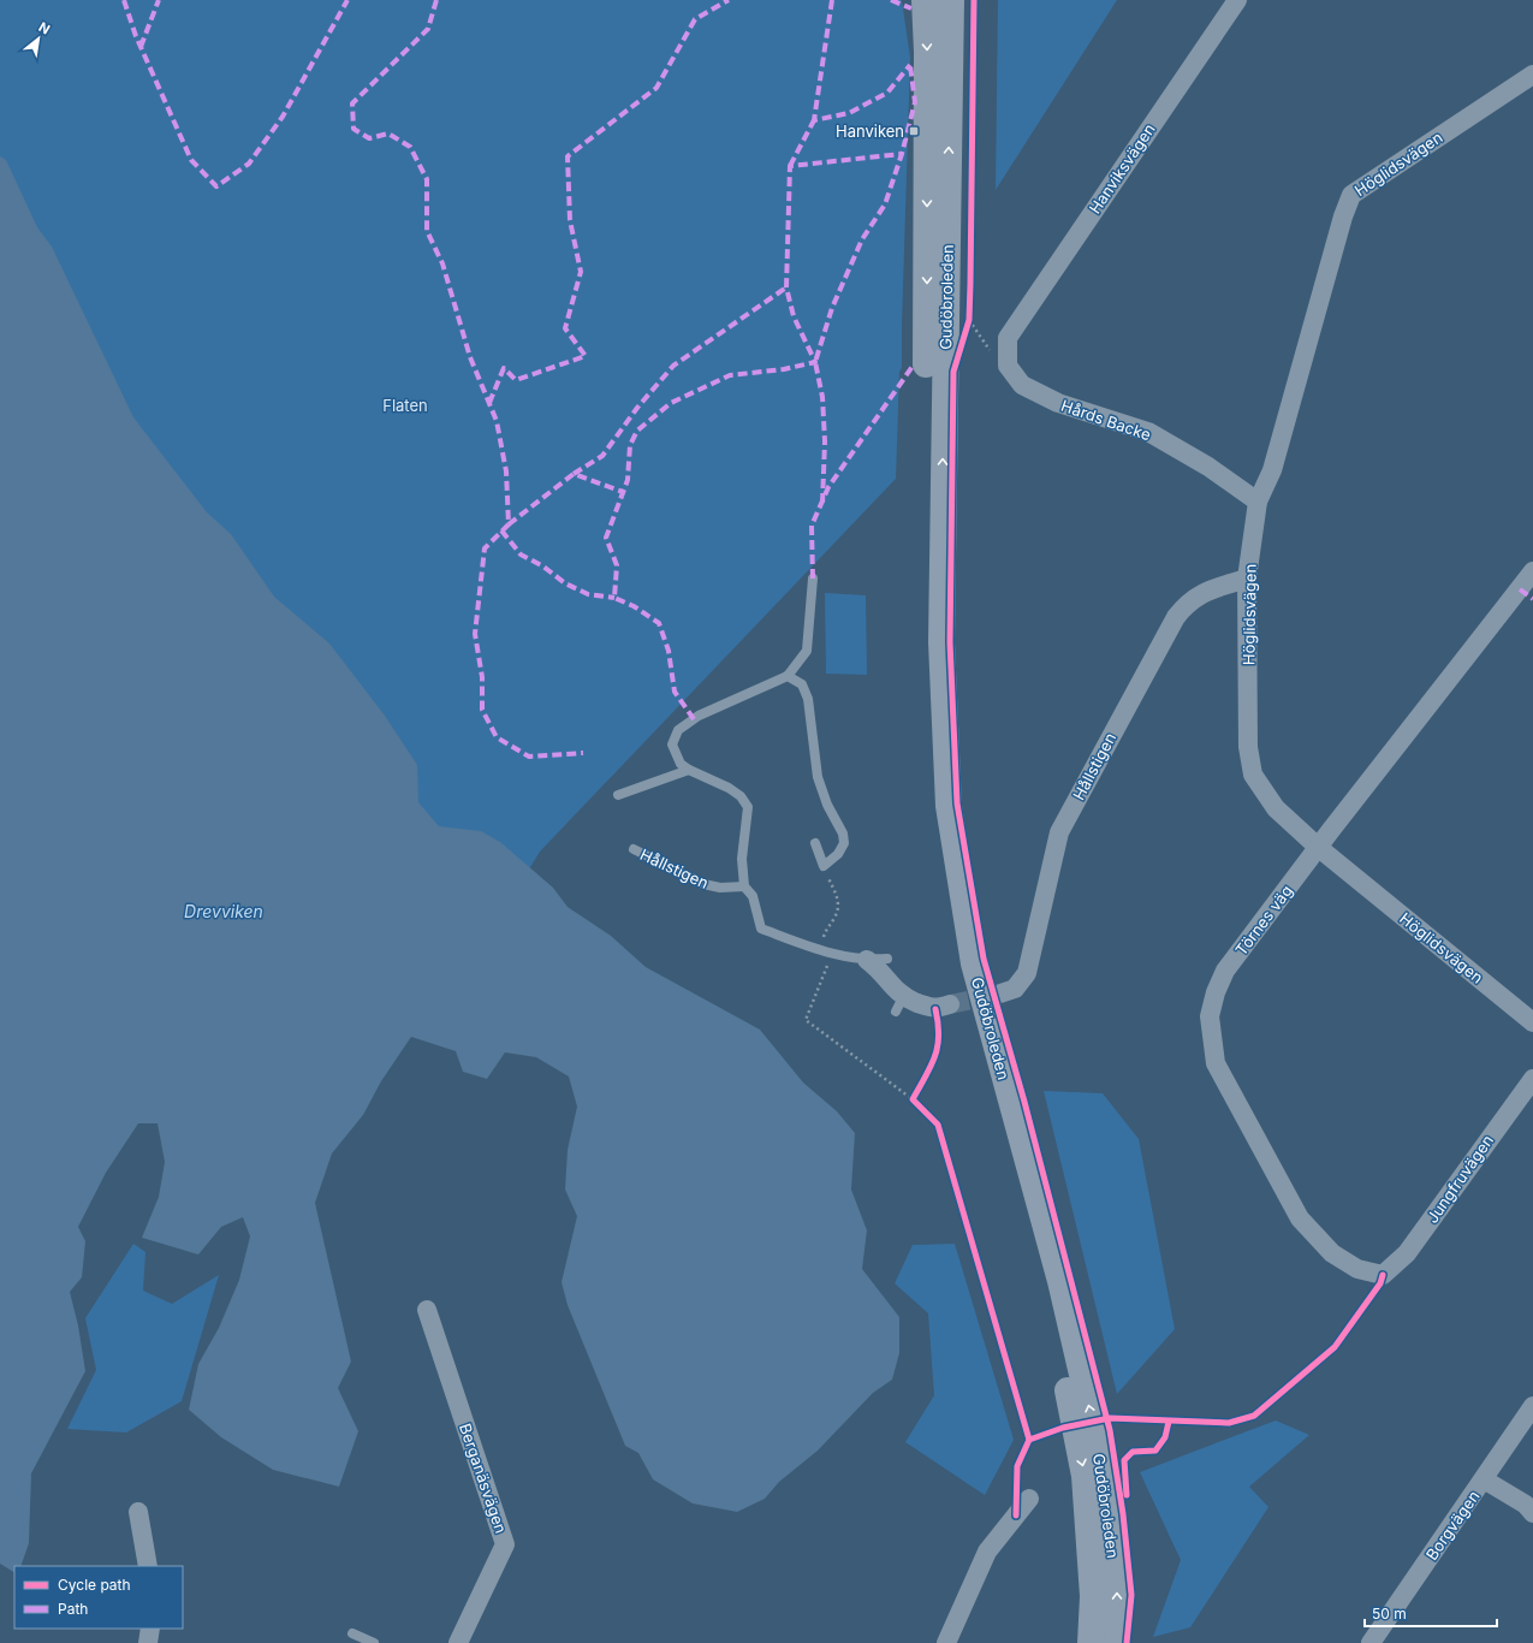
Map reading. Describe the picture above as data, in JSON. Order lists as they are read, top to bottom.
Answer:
{
  "streets": {
    "main road": ["Gudöbroleden"],
    "street": [
      "Höglidsvägen",
      "Hanviksvägen",
      "Hårds Backe",
      "Hållstigen",
      "Törnes väg",
      "Jungfruvägen",
      "Berganäsvägen",
      "Borgvägen"
    ]
  },
  "crossings": [
    ["Höglidsvägen", "Hårds Backe"],
    ["Höglidsvägen", "Hållstigen"],
    ["Höglidsvägen", "Törnes väg"],
    ["Hanviksvägen", "Hårds Backe"],
    ["Törnes väg", "Jungfruvägen"]
  ],
  "water": ["Drevviken"],
  "parks": ["Flaten"],
  "places": {
    "transit": ["Hanviken"]
  },
  "legend": ["Cycle path", "Path"],
  "scale_bar": "50 m",
  "north": "top right"
}
